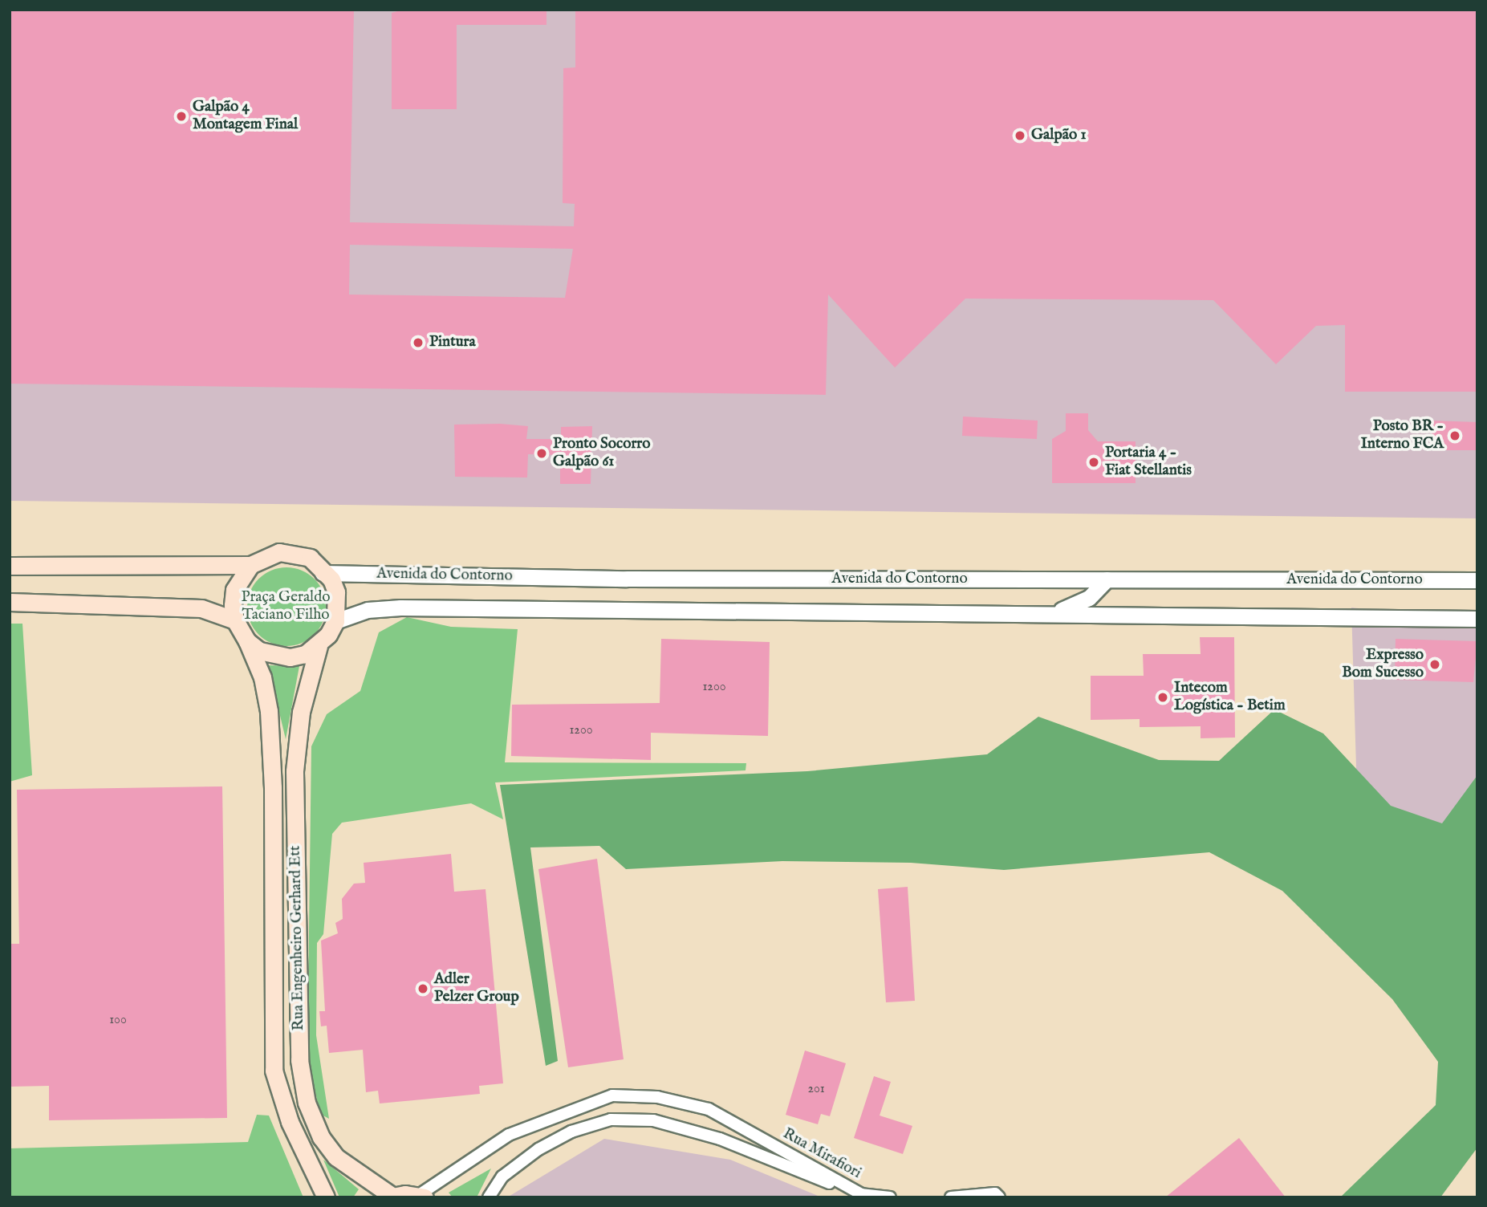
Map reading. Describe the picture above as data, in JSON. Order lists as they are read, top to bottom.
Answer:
{
  "streets": {
    "main road": ["Rua Engenheiro Gerhard Ett"],
    "street": ["Avenida do Contorno", "Rua Mirafiori"]
  },
  "crossings": [
    ["Avenida do Contorno", "Rua Engenheiro Gerhard Ett"]
  ],
  "parks": ["Praça Geraldo Taciano Filho"],
  "places": [
    "Galpão 4 Montagem Final",
    "Galpão 1",
    "Pintura",
    "Posto BR - Interno FCA",
    "Pronto Socorro Galpão 61",
    "Portaria 4 - Fiat Stellantis",
    "Expresso Bom Sucesso",
    "Intecom Logística - Betim",
    "Adler Pelzer Group"
  ],
  "house_numbers": [
    "1200",
    "1200",
    "100",
    "201"
  ]
}
